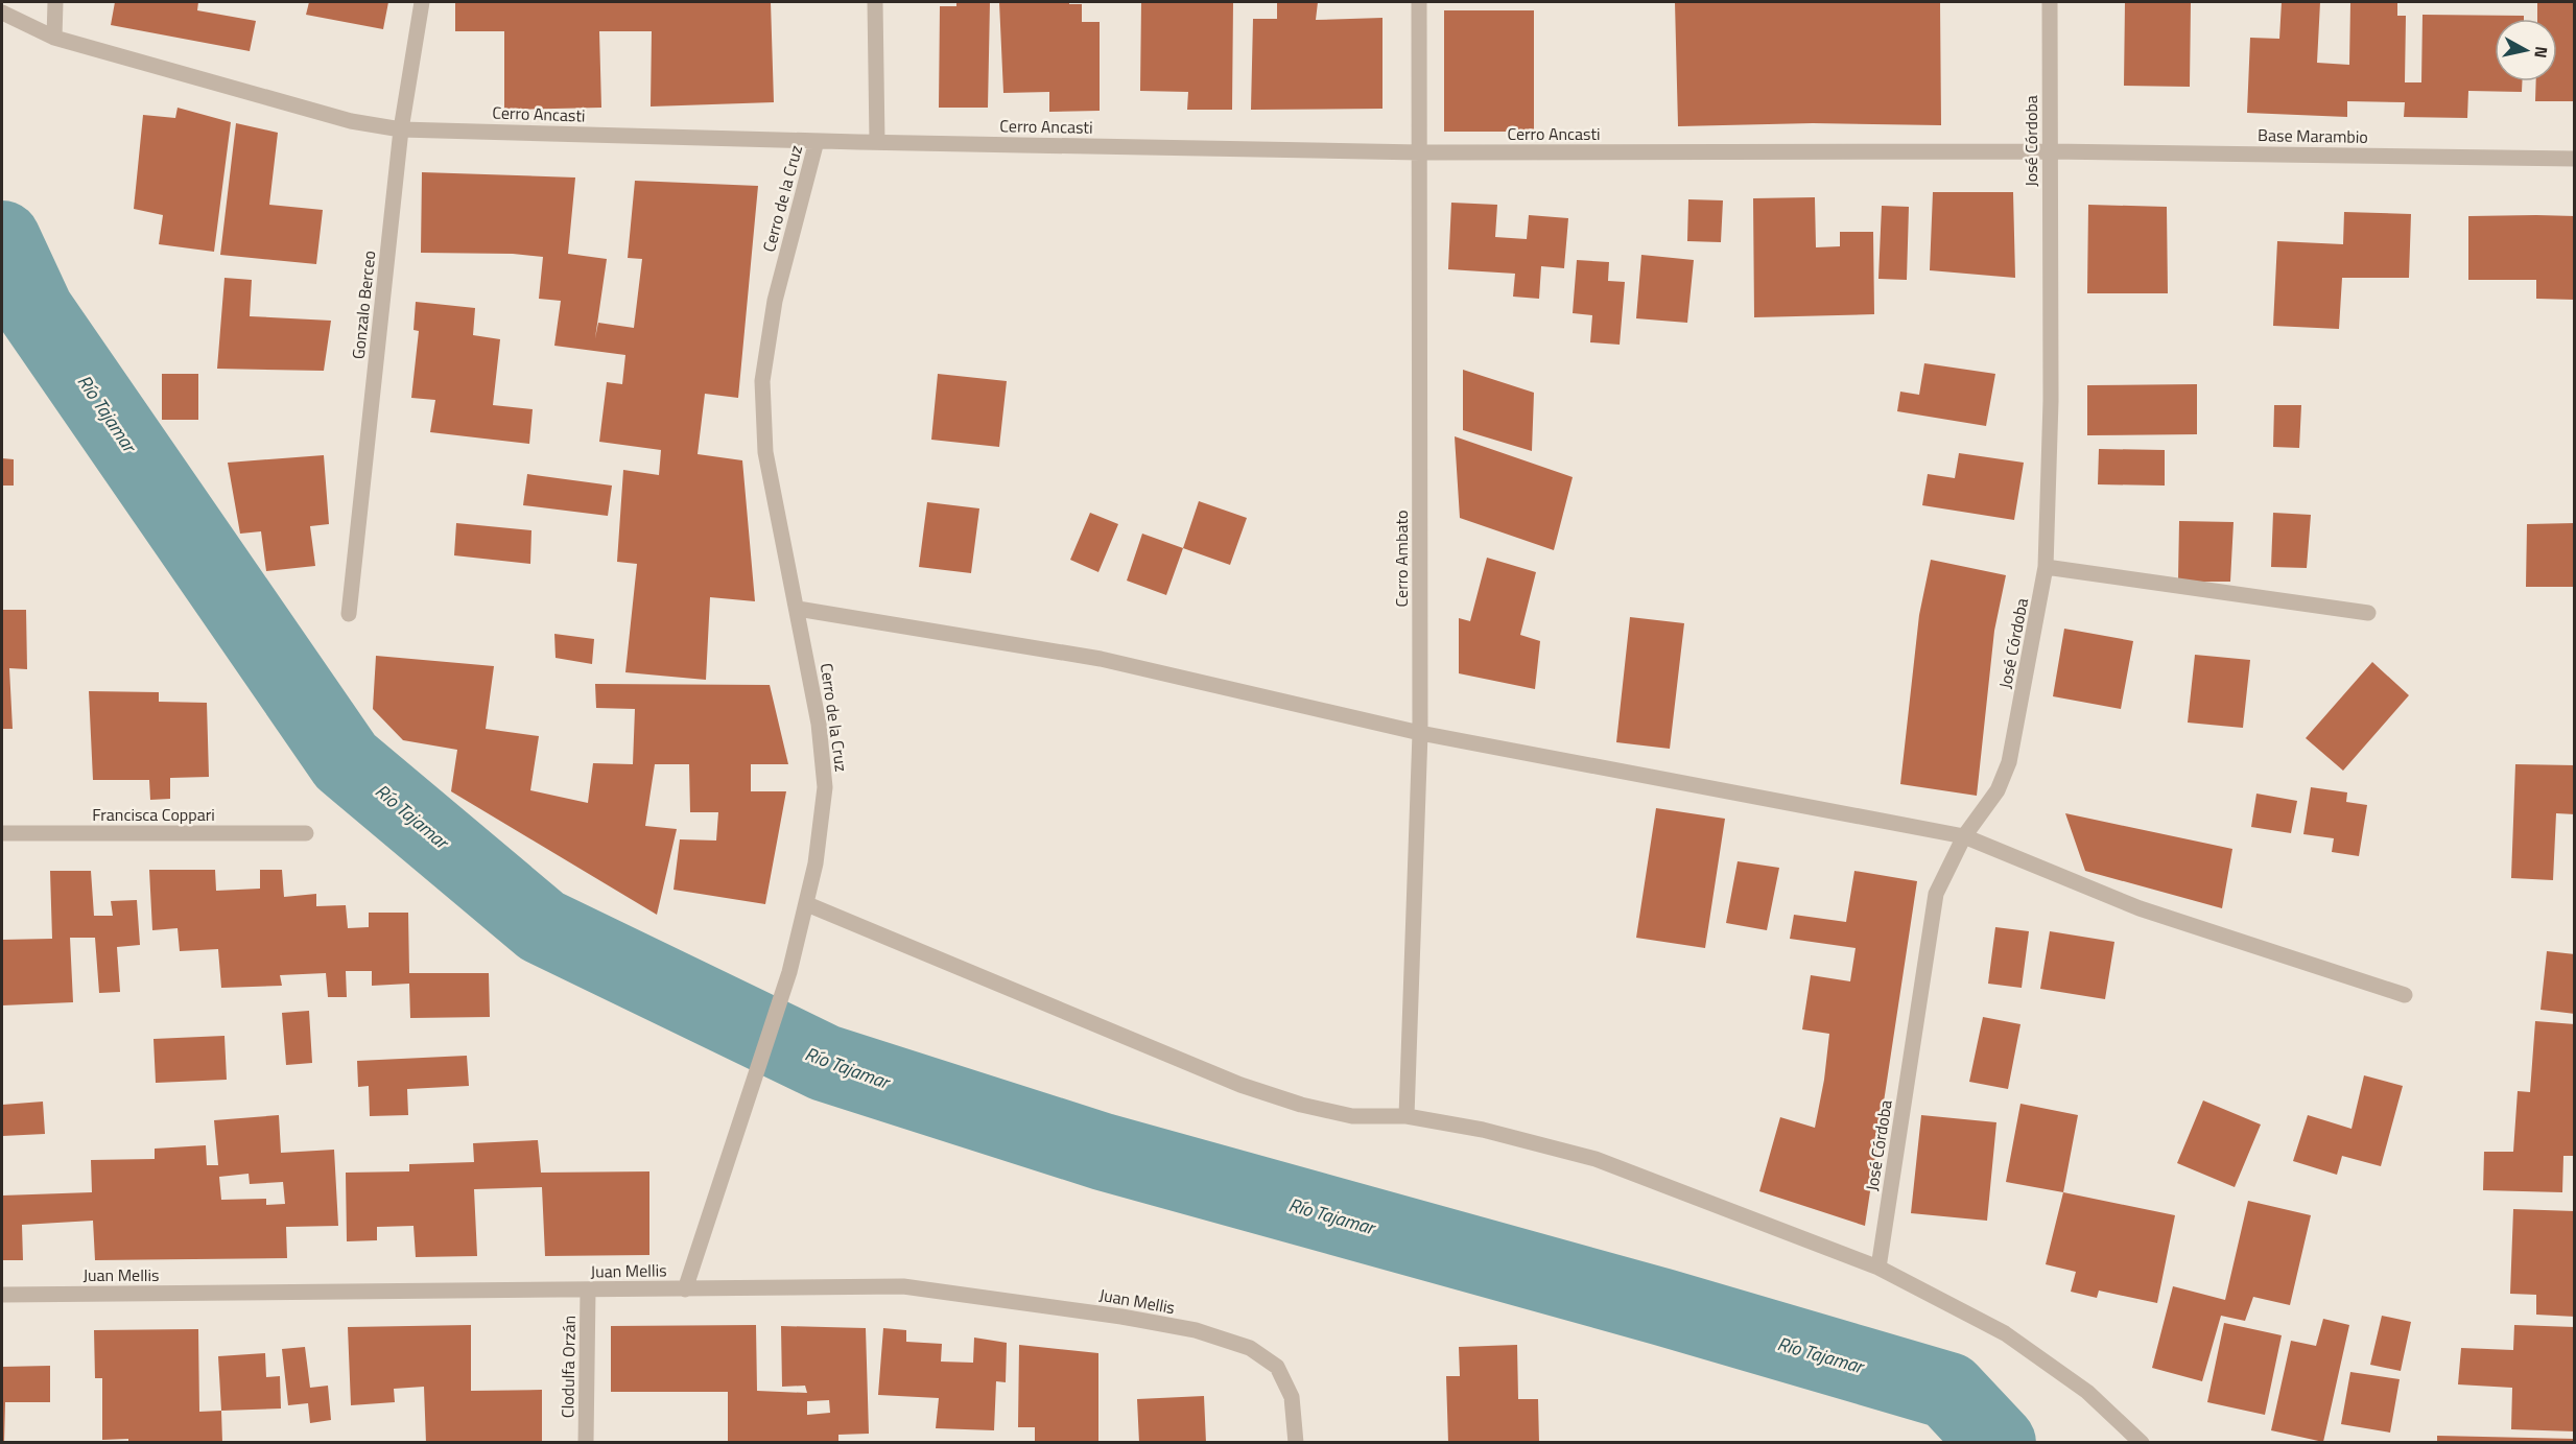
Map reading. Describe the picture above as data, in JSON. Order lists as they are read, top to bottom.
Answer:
{
  "streets": {
    "street": [
      "Cerro Ancasti",
      "Base Marambio",
      "José Córdoba",
      "Cerro de la Cruz",
      "Gonzalo Berceo",
      "Cerro Ambato",
      "Francisca Coppari",
      "Juan Mellis",
      "Clodulfa Orzán"
    ]
  },
  "crossings": [
    ["Cerro Ancasti", "Base Marambio"],
    ["Cerro Ancasti", "José Córdoba"],
    ["Cerro Ancasti", "Cerro de la Cruz"],
    ["Cerro Ancasti", "Gonzalo Berceo"],
    ["Cerro Ancasti", "Cerro Ambato"],
    ["Base Marambio", "José Córdoba"],
    ["Cerro de la Cruz", "Juan Mellis"],
    ["Juan Mellis", "Clodulfa Orzán"]
  ],
  "water": ["Río Tajamar"],
  "north": "right"
}
